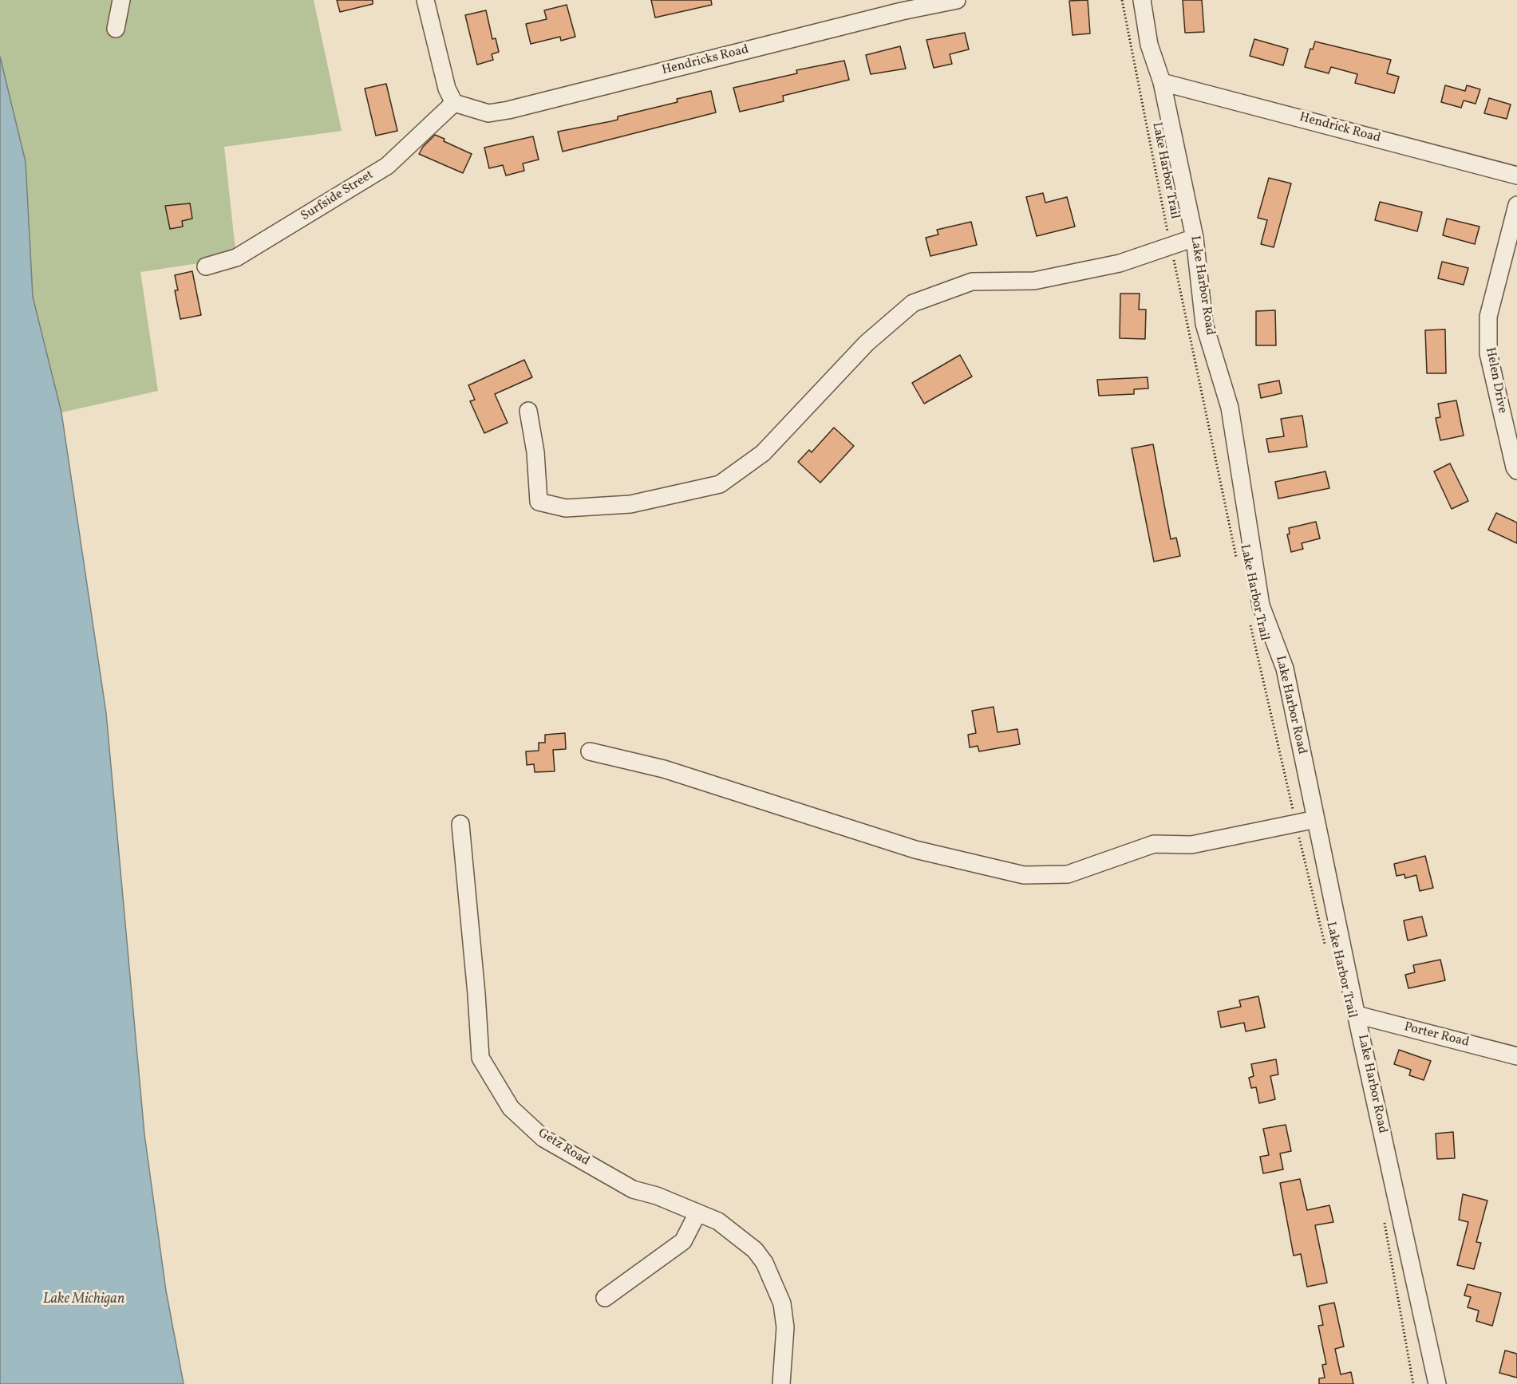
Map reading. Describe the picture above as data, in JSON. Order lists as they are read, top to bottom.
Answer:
{
  "streets": {
    "street": [
      "Hendricks Road",
      "Hendrick Road",
      "Surfside Street",
      "Lake Harbor Road",
      "Helen Drive",
      "Porter Road",
      "Getz Road"
    ],
    "path": ["Lake Harbor Trail"]
  },
  "crossings": [
    ["Hendricks Road", "Surfside Street"],
    ["Hendrick Road", "Lake Harbor Road"],
    ["Lake Harbor Road", "Porter Road"]
  ],
  "water": ["Lake Michigan"]
}
